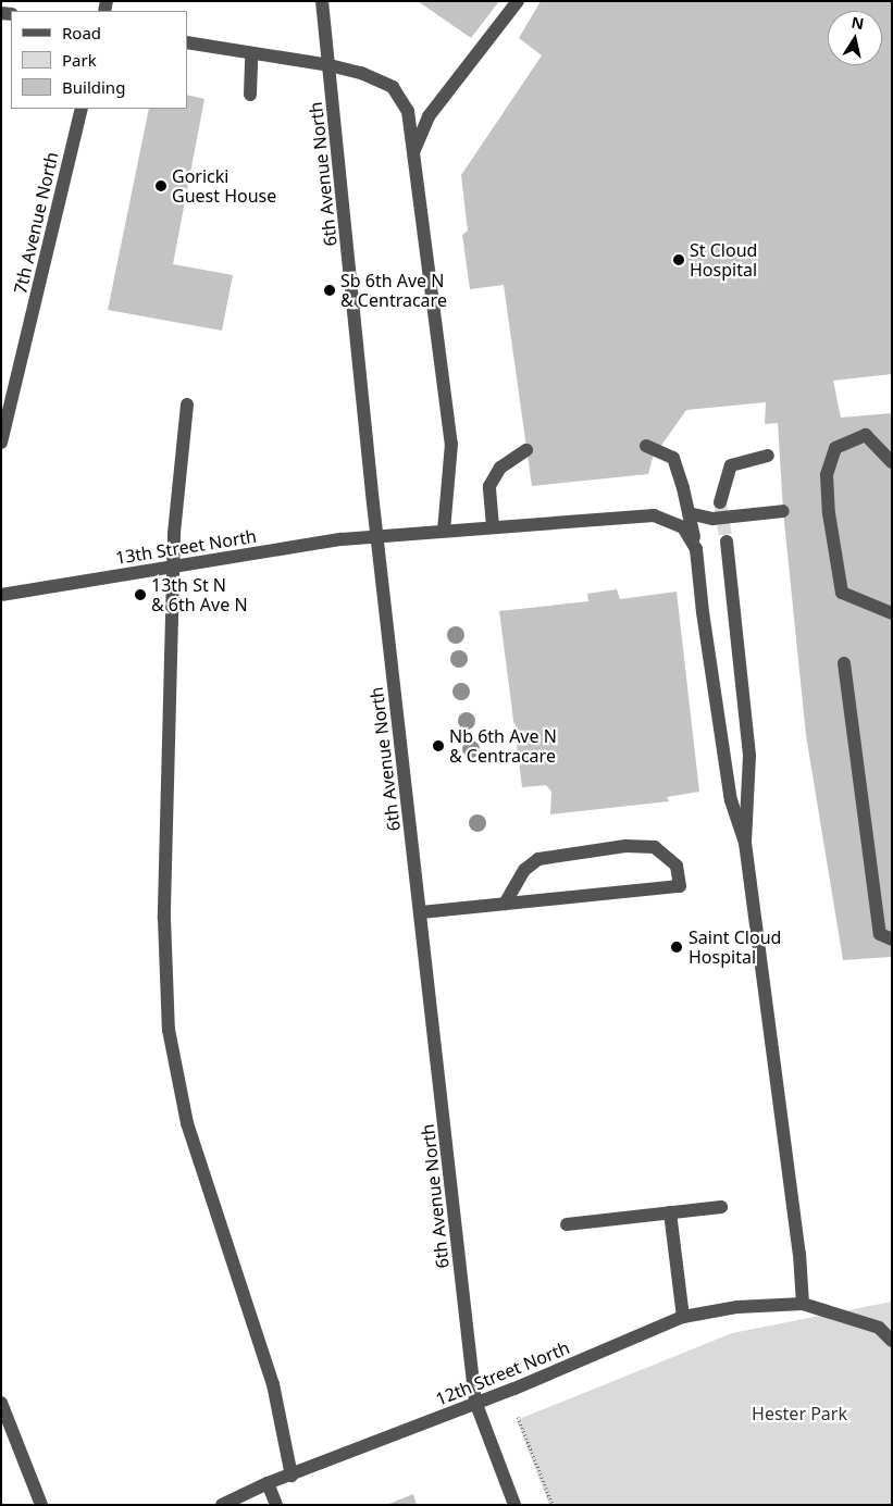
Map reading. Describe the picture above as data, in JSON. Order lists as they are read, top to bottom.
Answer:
{
  "streets": {
    "street": [
      "6th Avenue North",
      "7th Avenue North",
      "13th Street North",
      "12th Street North"
    ]
  },
  "crossings": [
    ["6th Avenue North", "13th Street North"],
    ["6th Avenue North", "12th Street North"]
  ],
  "parks": ["Hester Park"],
  "places": [
    "Goricki Guest House",
    "St Cloud Hospital",
    "Sb 6th Ave N & Centracare",
    "13th St N & 6th Ave N",
    "Nb 6th Ave N & Centracare",
    "Saint Cloud Hospital"
  ],
  "legend": ["Road", "Park", "Building"],
  "north": "top"
}
